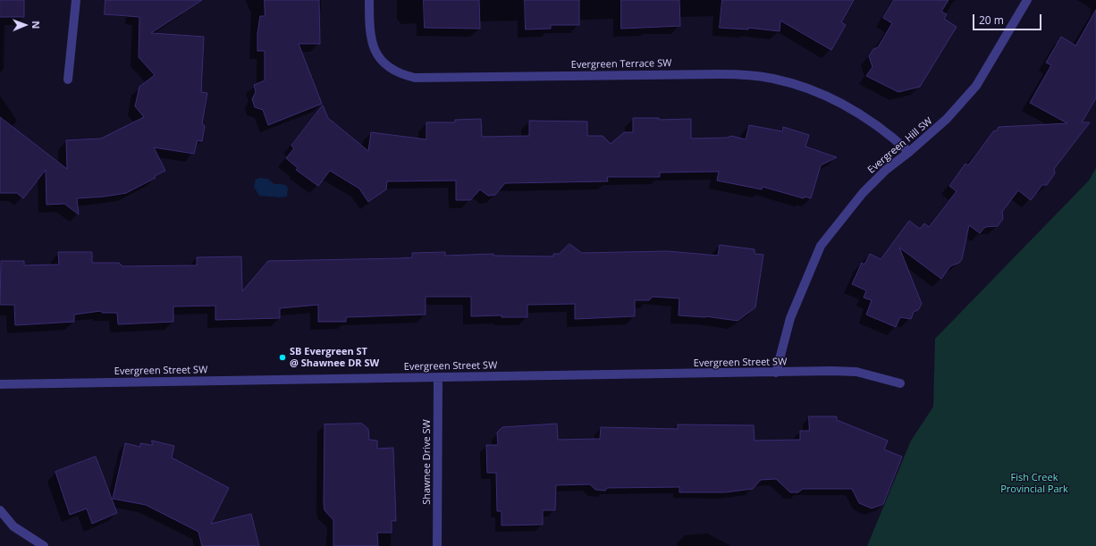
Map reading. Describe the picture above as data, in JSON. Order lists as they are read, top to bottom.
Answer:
{
  "streets": {
    "street": [
      "Evergreen Terrace SW",
      "Evergreen Hill SW",
      "Evergreen Street SW",
      "Shawnee Drive SW"
    ]
  },
  "crossings": [
    ["Evergreen Terrace SW", "Evergreen Hill SW"],
    ["Evergreen Hill SW", "Evergreen Street SW"],
    ["Evergreen Street SW", "Shawnee Drive SW"]
  ],
  "parks": ["Fish Creek Provincial Park"],
  "places": ["SB Evergreen ST @ Shawnee DR SW"],
  "scale_bar": "20 m",
  "north": "right"
}
